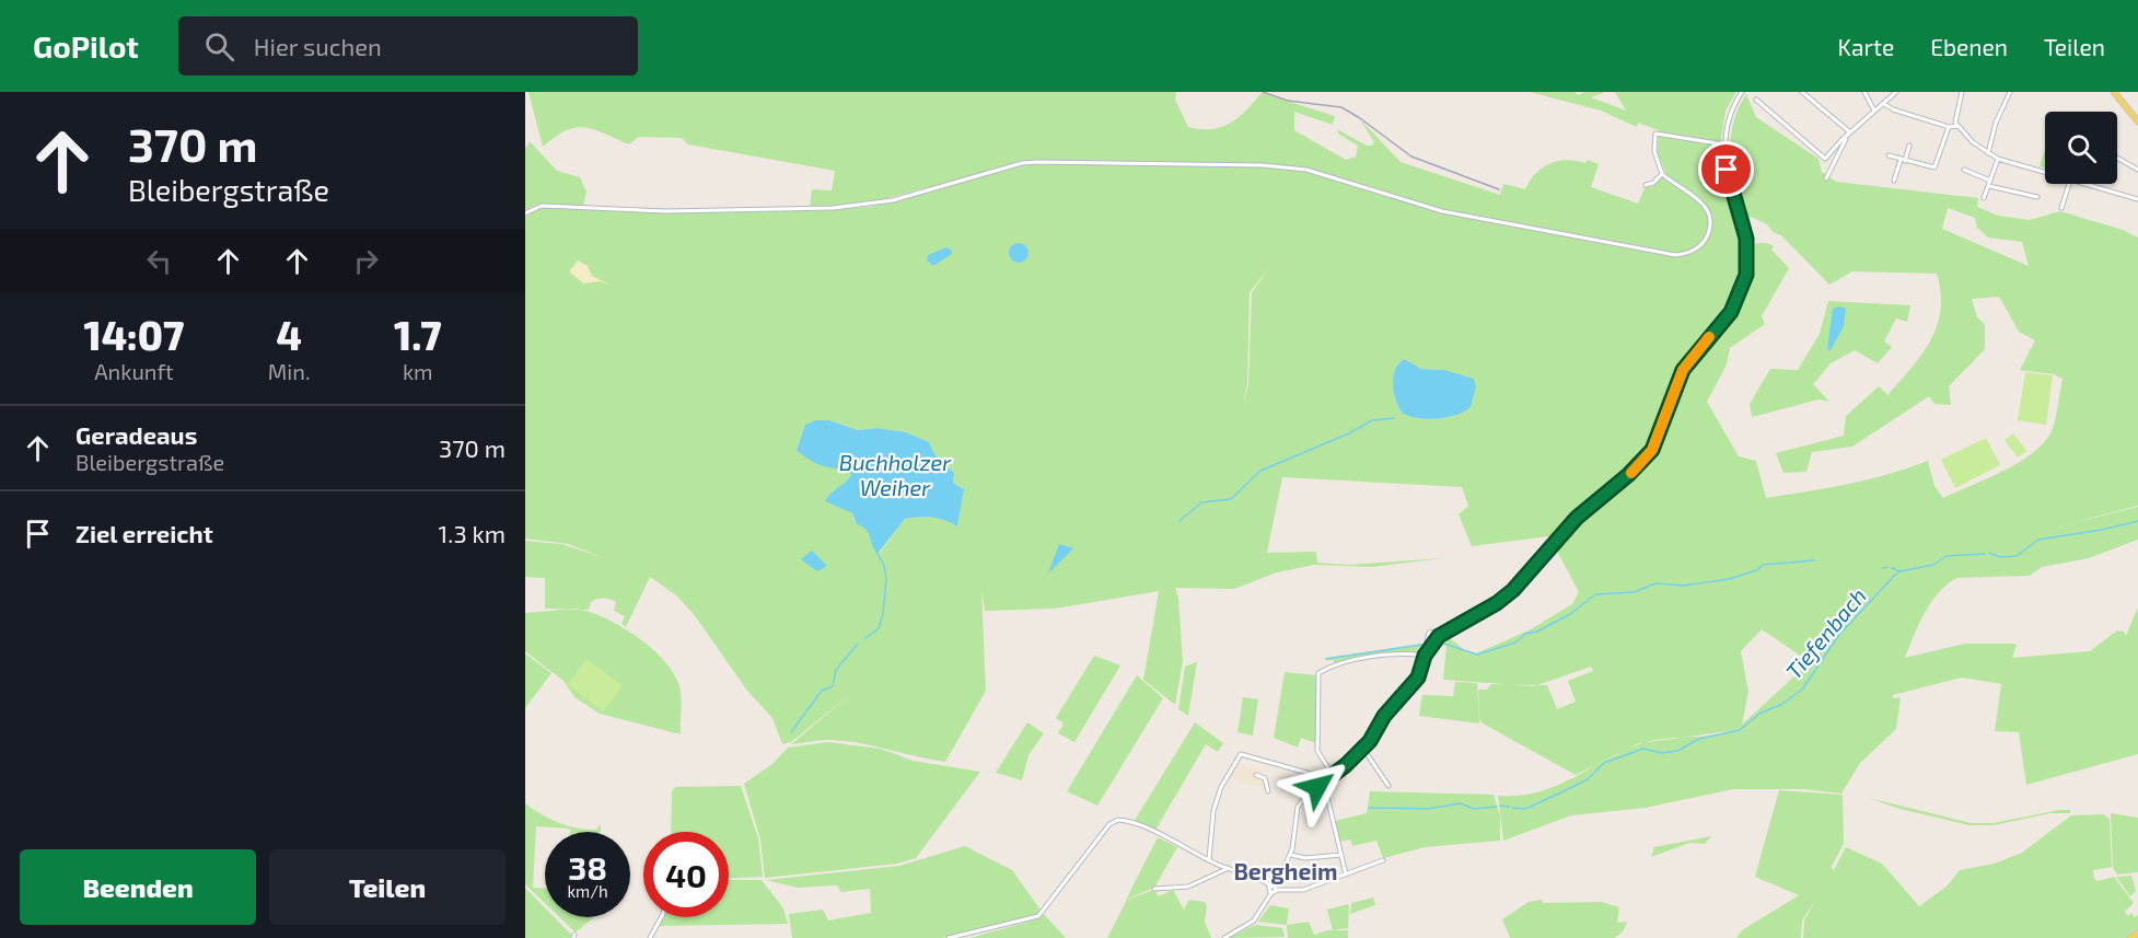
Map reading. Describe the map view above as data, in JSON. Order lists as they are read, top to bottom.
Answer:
{
  "districts": ["Bergheim"],
  "water": ["Buchholzer Weiher", "Tiefenbach"],
  "page": {
    "header": "GoPilot",
    "search": "Hier suchen",
    "nav": ["Karte", "Ebenen", "Teilen"],
    "turn": ["370 m", "Bleibergstraße"],
    "eta": [
      "14:07",
      "Ankunft",
      "4",
      "Min.",
      "1.7",
      "km"
    ],
    "list": [
      {
        "name": "Geradeaus",
        "note": "Bleibergstraße",
        "value": "370 m"
      },
      {
        "name": "Ziel erreicht",
        "value": "1.3 km"
      }
    ],
    "speed": "38 km/h",
    "limit": "40",
    "buttons": ["Beenden", "Teilen"]
  }
}
